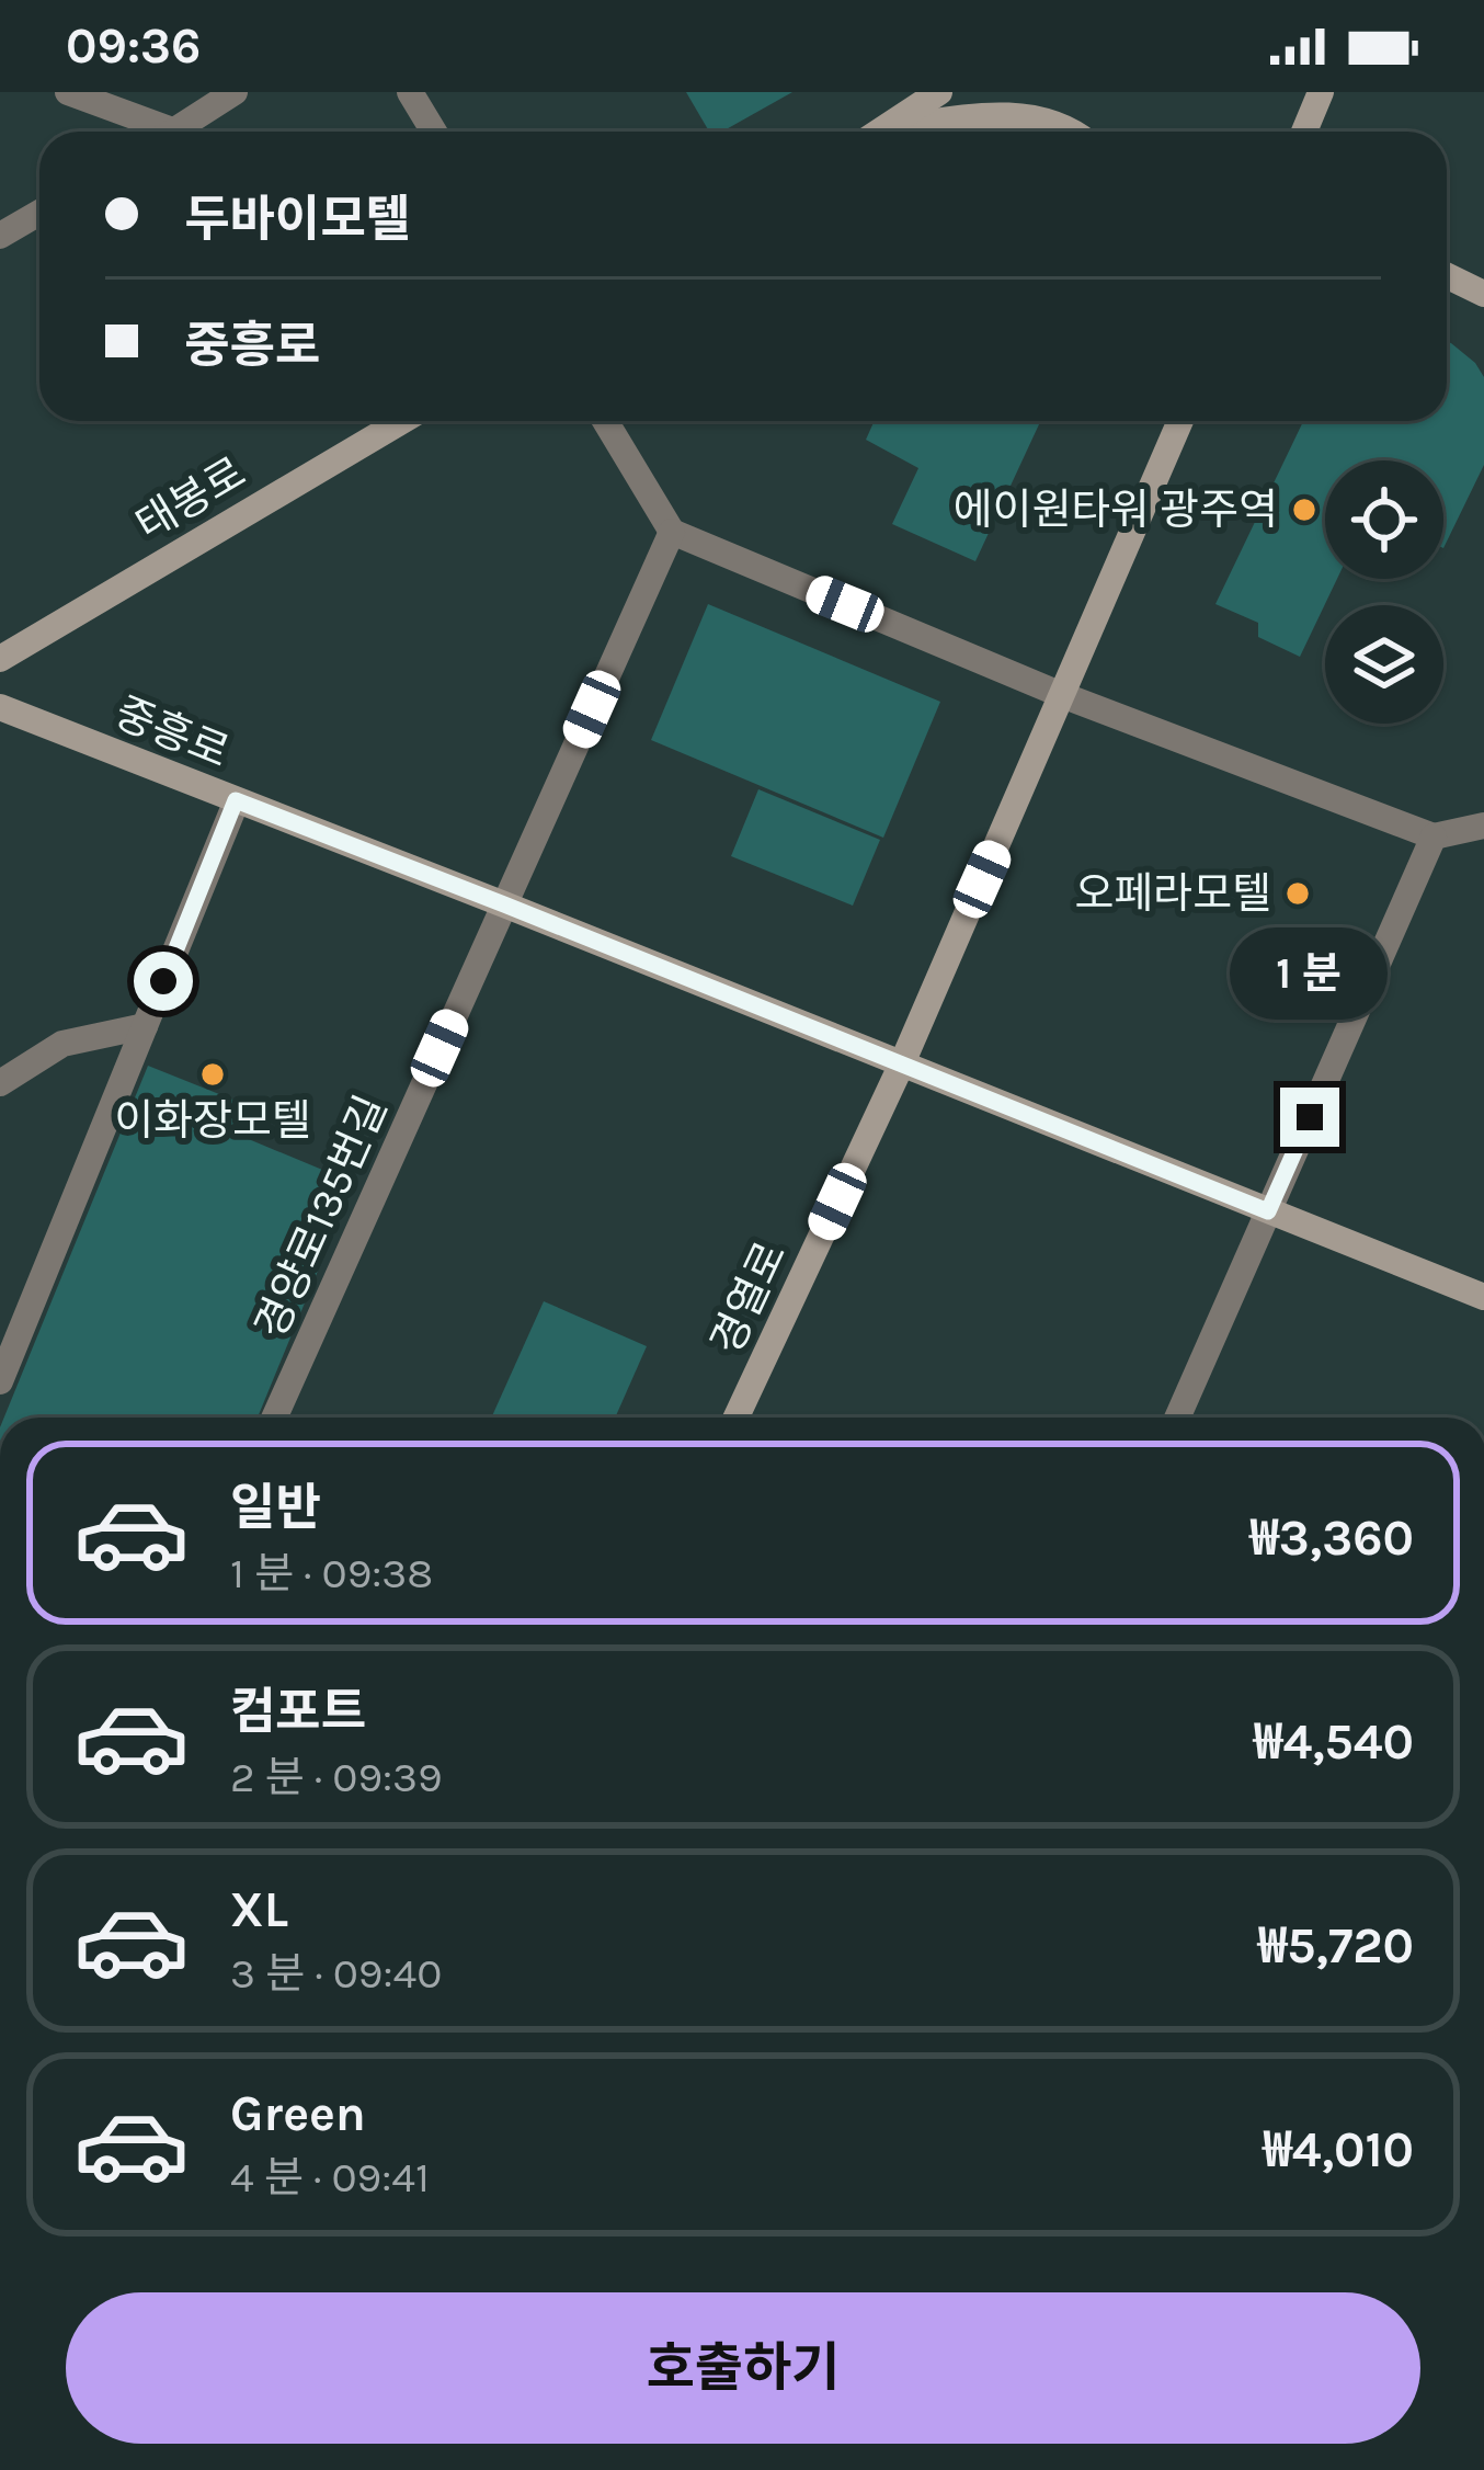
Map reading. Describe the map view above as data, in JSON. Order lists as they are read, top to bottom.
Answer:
{
  "streets": {
    "street": [
      "태봉로",
      "중흥로",
      "경양로135번길",
      "경열로"
    ]
  },
  "crossings": [
    ["중흥로", "경양로135번길"],
    ["중흥로", "경열로"]
  ],
  "places": ["에이원타워 광주역", "오페라모텔", "이화장모텔"],
  "page": {
    "status": "09:36",
    "banner": ["두바이모텔", "중흥로"],
    "bubble": "1 분",
    "list": [
      {
        "name": "일반",
        "note": "1 분 · 09:38",
        "value": "₩3,360"
      },
      {
        "name": "컴포트",
        "note": "2 분 · 09:39",
        "value": "₩4,540"
      },
      {
        "name": "XL",
        "note": "3 분 · 09:40",
        "value": "₩5,720"
      },
      {
        "name": "Green",
        "note": "4 분 · 09:41",
        "value": "₩4,010"
      }
    ],
    "buttons": "호출하기"
  }
}
